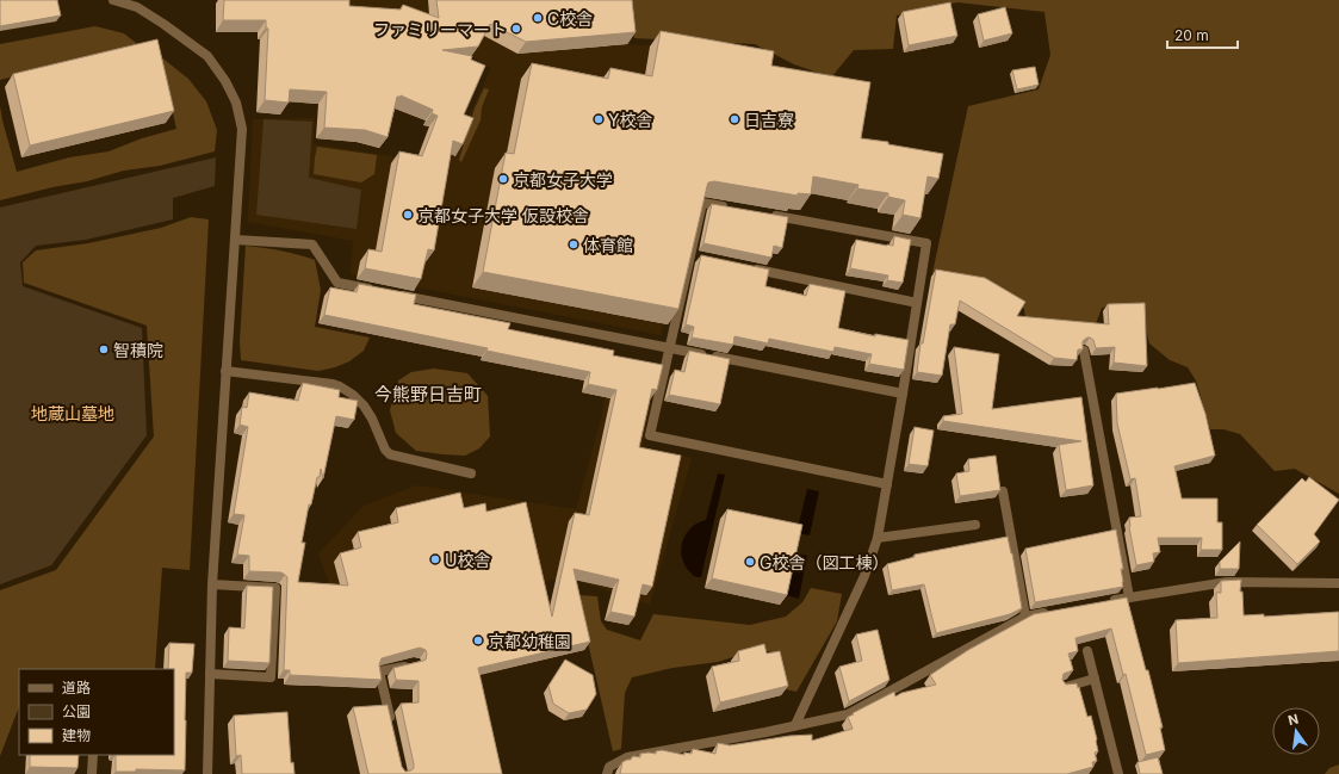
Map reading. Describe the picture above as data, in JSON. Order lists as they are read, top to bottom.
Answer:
{
  "districts": ["今熊野日吉町"],
  "parks": ["地蔵山墓地"],
  "places": [
    "C校舎",
    "ファミリーマート",
    "Y校舎",
    "日吉寮",
    "京都女子大学",
    "京都女子大学 仮設校舎",
    "体育館",
    "智積院",
    "U校舎",
    "G校舎（図工棟）",
    "京都幼稚園"
  ],
  "legend": ["道路", "公園", "建物"],
  "scale_bar": "20 m",
  "north": "top"
}
